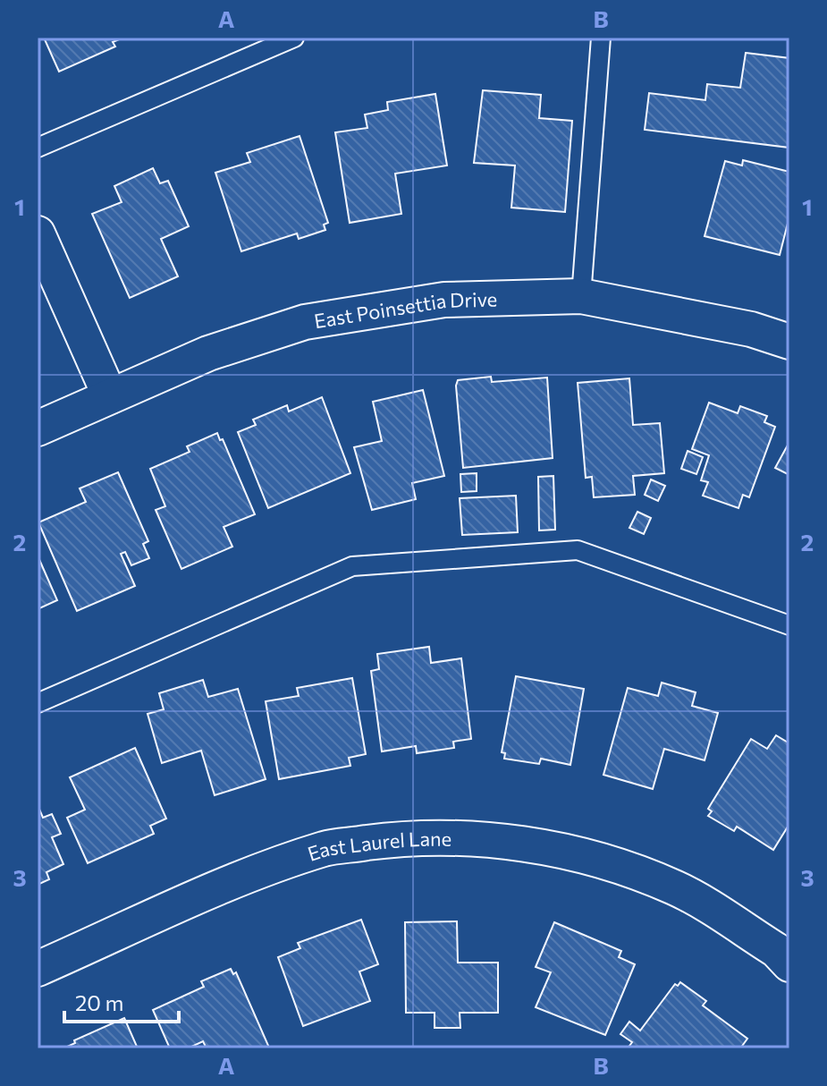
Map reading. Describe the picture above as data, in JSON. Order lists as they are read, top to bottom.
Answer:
{
  "streets": {
    "street": ["East Poinsettia Drive", "East Laurel Lane"]
  },
  "scale_bar": "20 m",
  "grid": {
    "columns": ["A", "B"],
    "rows": ["1", "2", "3"]
  }
}
